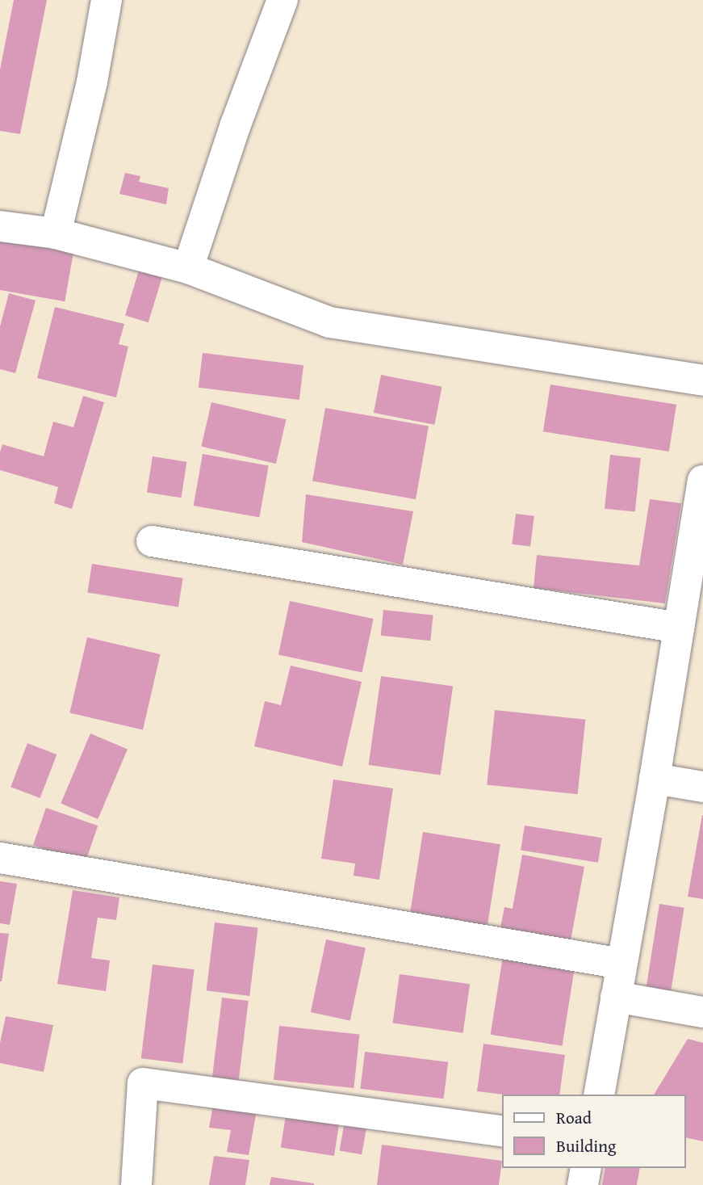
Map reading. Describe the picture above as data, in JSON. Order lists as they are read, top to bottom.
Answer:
{
  "legend": ["Road", "Building"]
}
